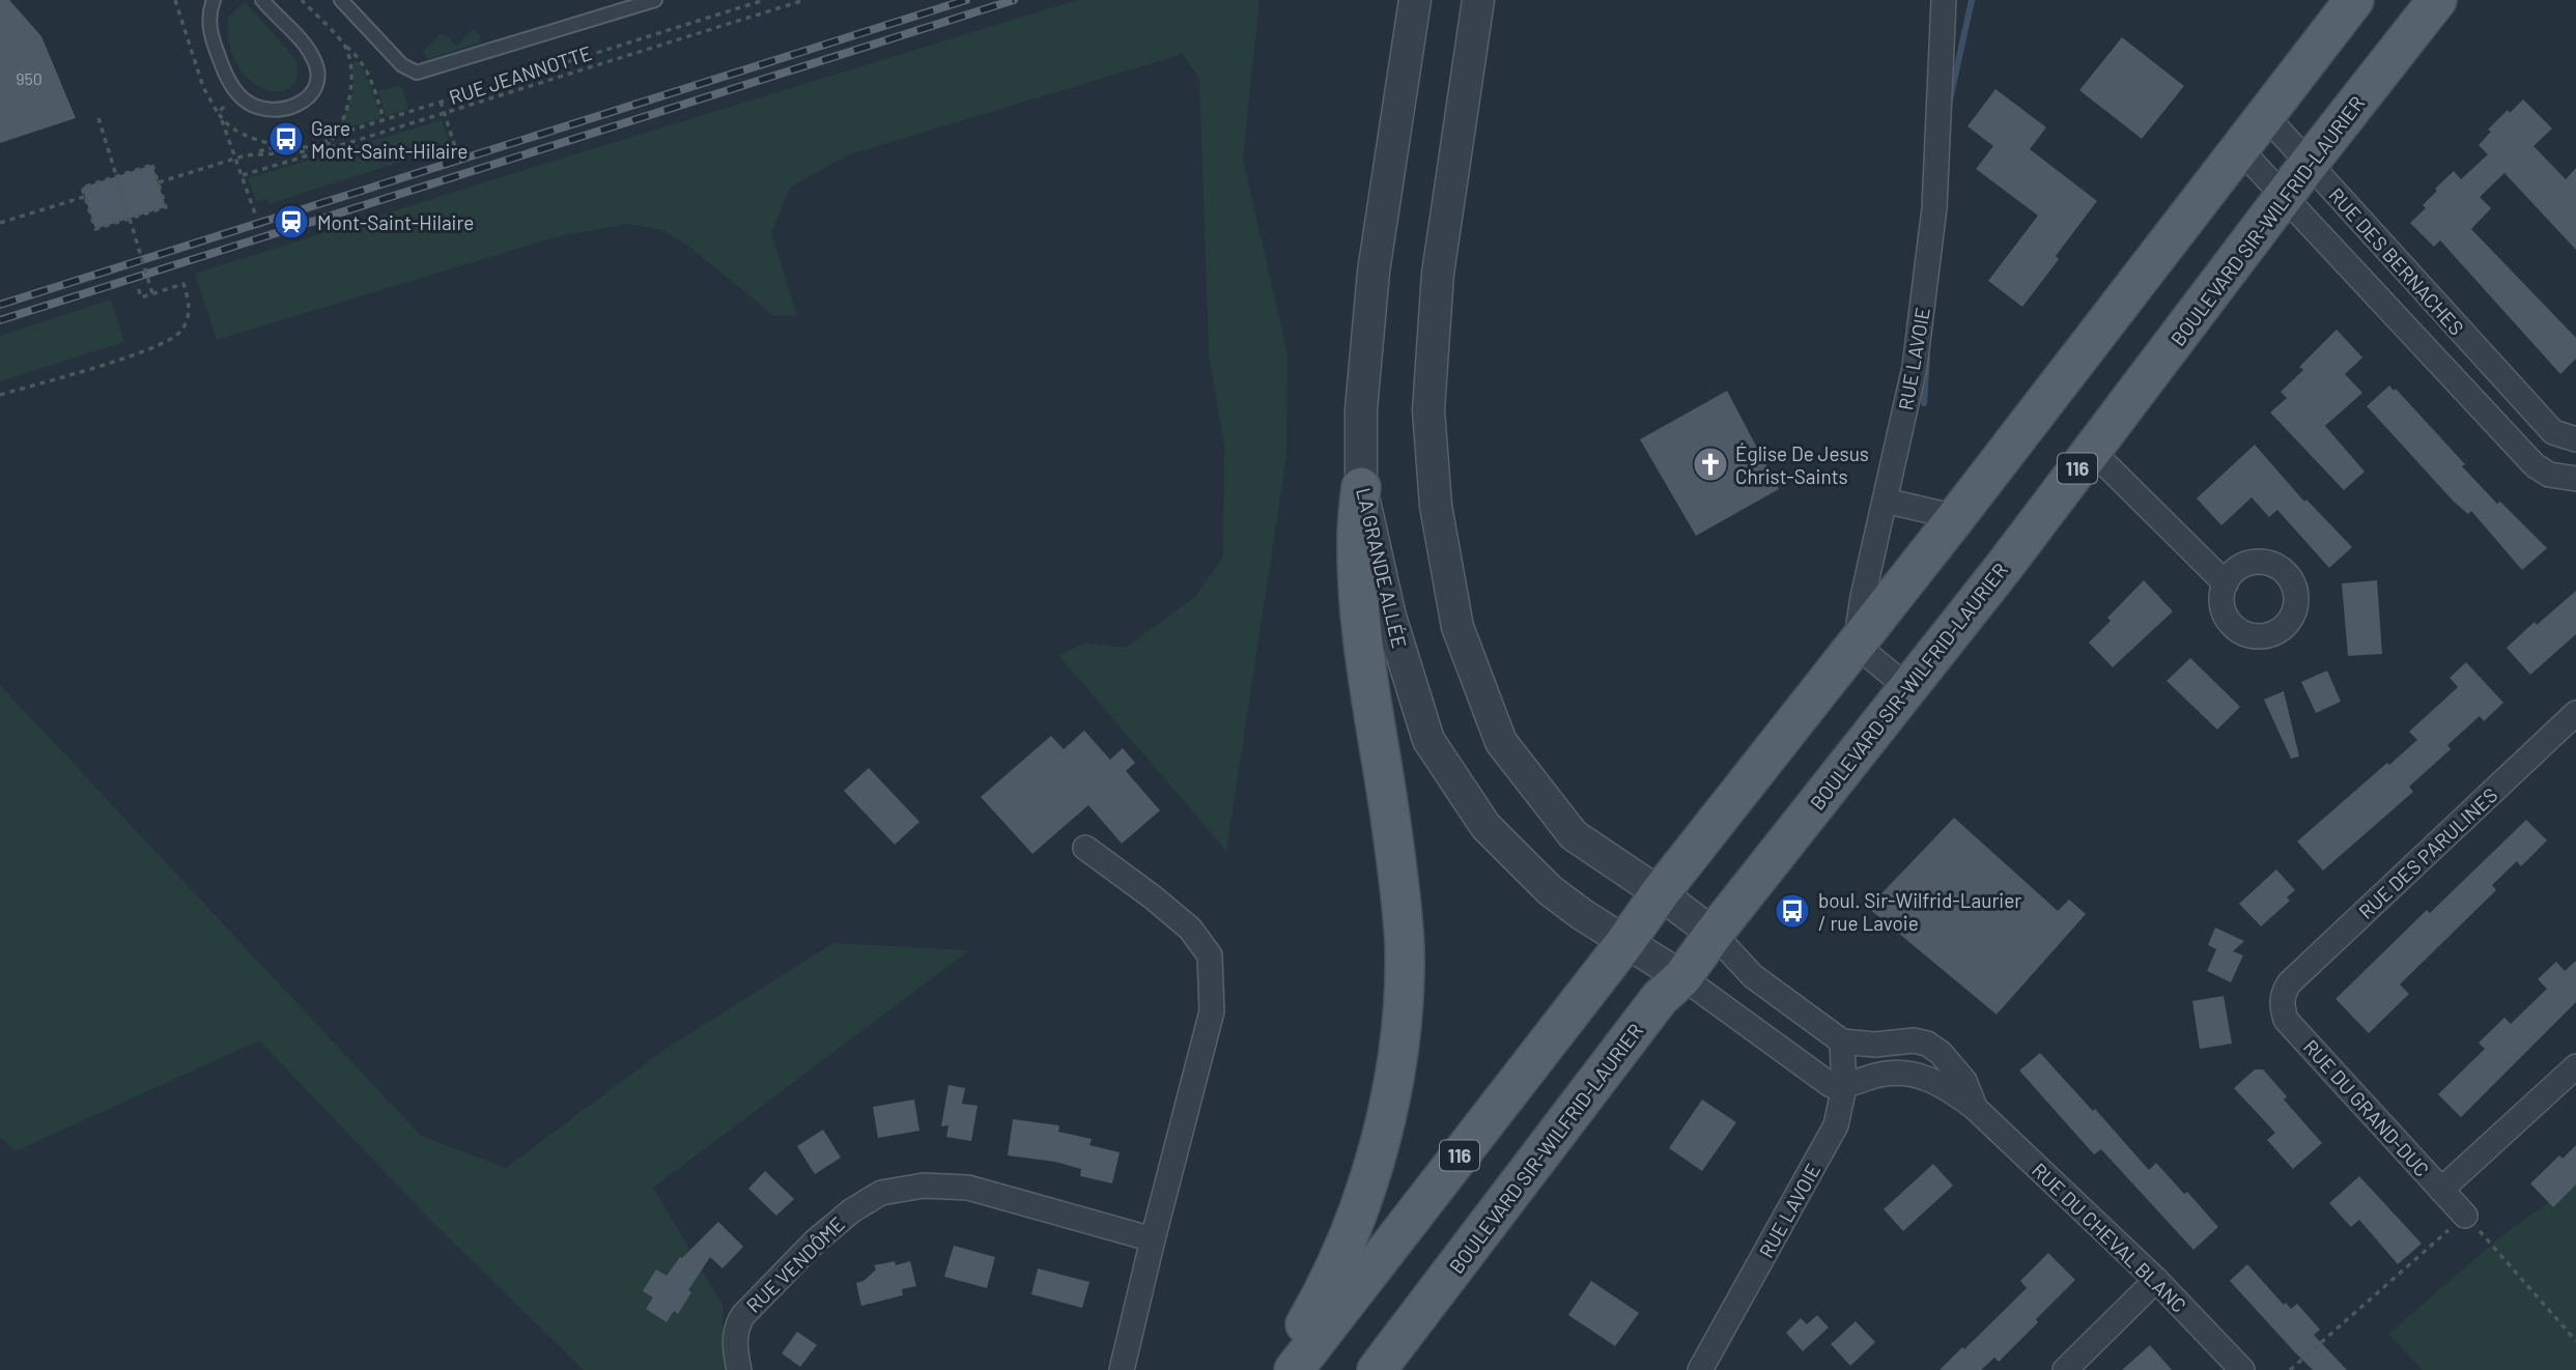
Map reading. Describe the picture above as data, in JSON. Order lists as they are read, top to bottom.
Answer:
{
  "streets": {
    "main road": ["BOULEVARD SIR-WILFRID-LAURIER", "116"],
    "street": [
      "RUE DES BERNACHES",
      "RUE LAVOIE",
      "LA GRANDE ALLÉE",
      "RUE DES PARULINES",
      "RUE DU GRAND-DUC",
      "RUE DU CHEVAL BLANC",
      "RUE VENDÔME"
    ],
    "path": ["RUE JEANNOTTE"]
  },
  "crossings": [
    ["BOULEVARD SIR-WILFRID-LAURIER", "RUE DES BERNACHES"],
    ["BOULEVARD SIR-WILFRID-LAURIER", "LA GRANDE ALLÉE"],
    ["RUE DES BERNACHES", "116"],
    ["RUE LAVOIE", "116"],
    ["RUE LAVOIE", "RUE DU CHEVAL BLANC"],
    ["116", "LA GRANDE ALLÉE"],
    ["RUE DES PARULINES", "RUE DU GRAND-DUC"]
  ],
  "places": {
    "bus stop": ["Gare Mont-Saint-Hilaire", "boul. Sir-Wilfrid-Laurier / rue Lavoie"],
    "station": ["Mont-Saint-Hilaire"],
    "church": ["Église De Jesus Christ-Saints"]
  },
  "house_numbers": ["950"]
}
